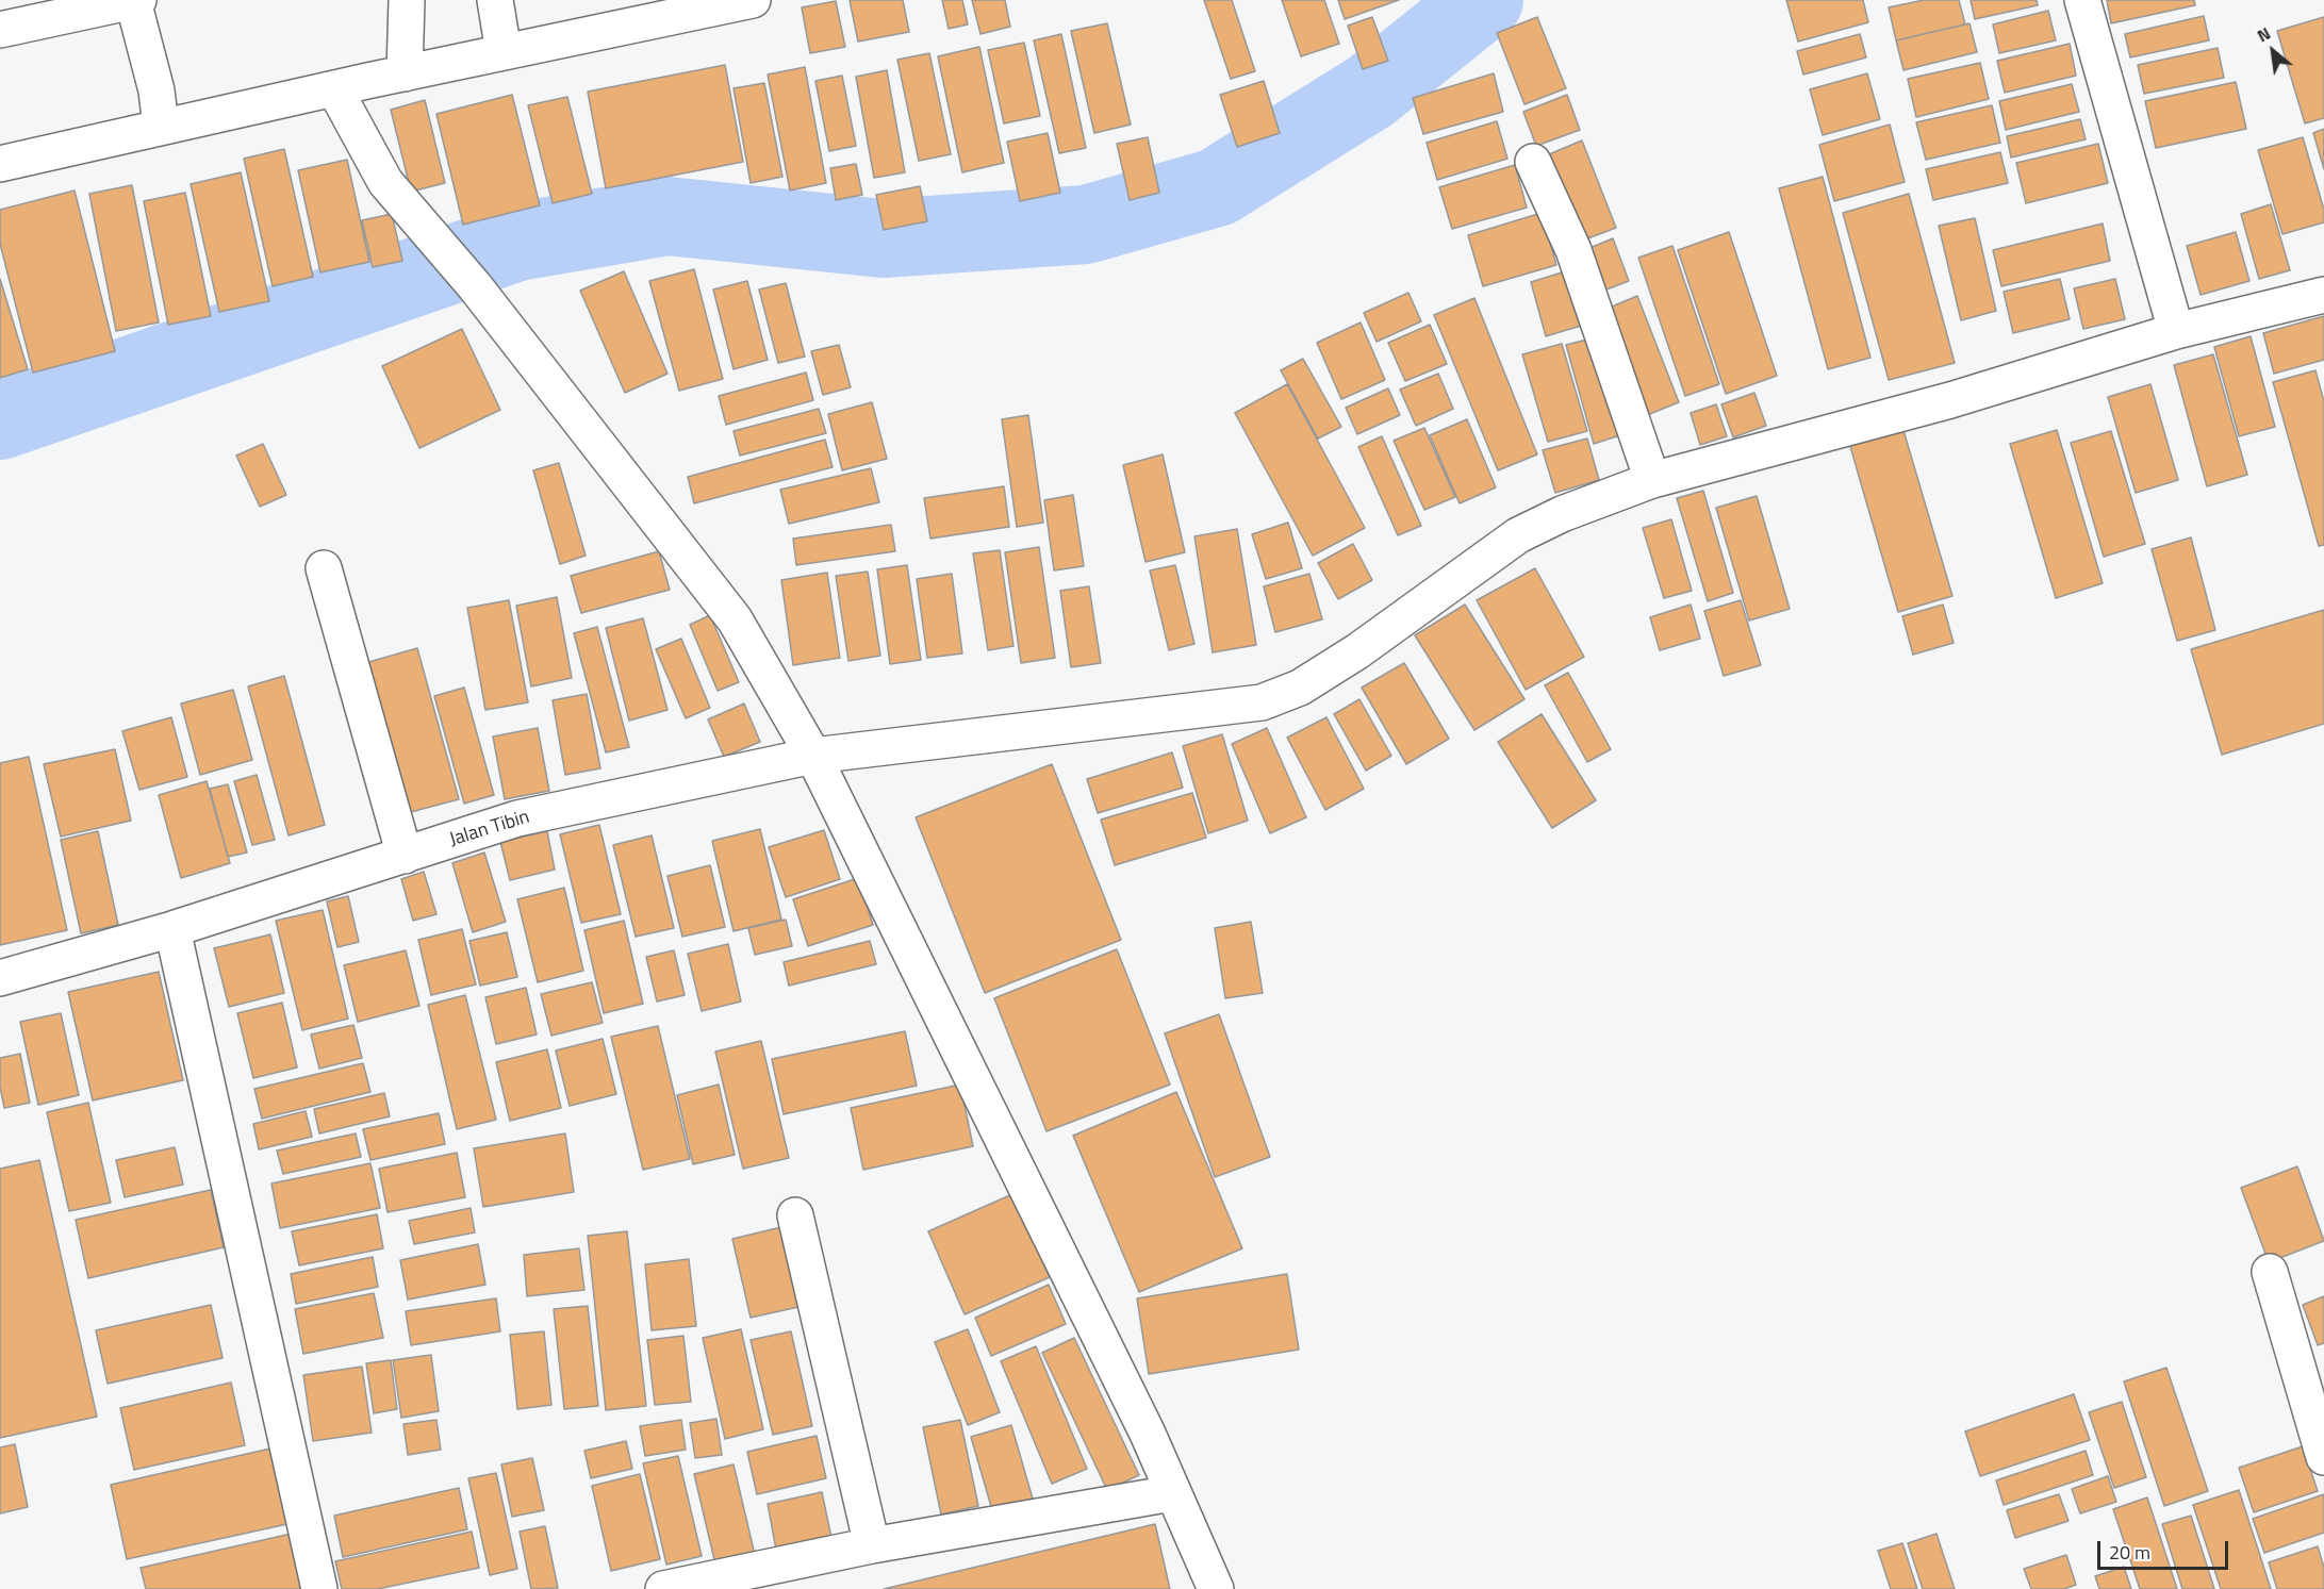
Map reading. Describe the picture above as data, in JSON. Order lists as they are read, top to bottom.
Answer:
{
  "streets": {
    "street": ["Jalan Tibin"]
  },
  "scale_bar": "20 m",
  "north": "top left"
}
